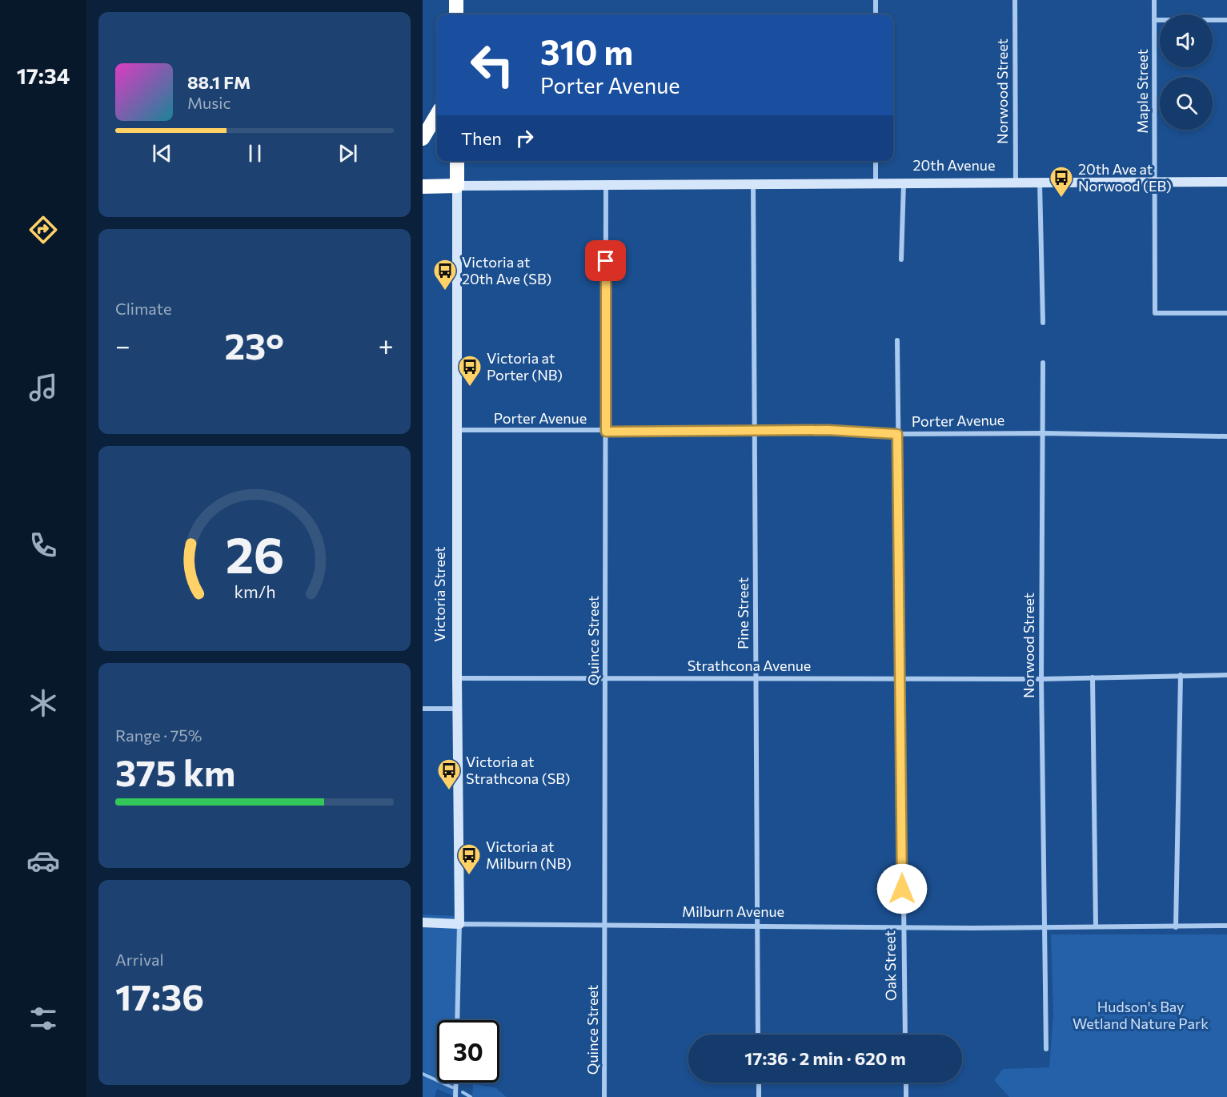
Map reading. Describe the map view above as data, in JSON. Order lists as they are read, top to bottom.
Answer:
{
  "streets": {
    "highway": ["20th Avenue", "Victoria Street"],
    "street": [
      "Norwood Street",
      "Maple Street",
      "Porter Avenue",
      "Pine Street",
      "Quince Street",
      "Strathcona Avenue",
      "Milburn Avenue",
      "Oak Street"
    ]
  },
  "crossings": [
    ["Norwood Street", "20th Avenue"],
    ["Norwood Street", "Porter Avenue"],
    ["Norwood Street", "Strathcona Avenue"],
    ["Norwood Street", "Milburn Avenue"],
    ["Maple Street", "20th Avenue"],
    ["20th Avenue", "Victoria Street"],
    ["20th Avenue", "Pine Street"],
    ["20th Avenue", "Quince Street"],
    ["Porter Avenue", "Victoria Street"],
    ["Porter Avenue", "Pine Street"],
    ["Porter Avenue", "Quince Street"],
    ["Porter Avenue", "Oak Street"],
    ["Victoria Street", "Strathcona Avenue"],
    ["Victoria Street", "Milburn Avenue"],
    ["Pine Street", "Strathcona Avenue"],
    ["Pine Street", "Milburn Avenue"],
    ["Quince Street", "Strathcona Avenue"],
    ["Quince Street", "Milburn Avenue"],
    ["Strathcona Avenue", "Oak Street"],
    ["Milburn Avenue", "Oak Street"]
  ],
  "parks": ["Hudson's Bay Wetland Nature Park"],
  "places": {
    "bus stop": [
      "20th Ave at Norwood (EB)",
      "Victoria at 20th Ave (SB)",
      "Victoria at Porter (NB)",
      "Victoria at Strathcona (SB)",
      "Victoria at Milburn (NB)"
    ]
  },
  "page": {
    "tabs": "17:34",
    "turn": ["310 m", "Porter Avenue"],
    "song": ["88.1 FM", "Music"],
    "then": "Then",
    "tile": [
      "Climate",
      ["Range · 75%", "375 km"],
      ["Arrival", "17:36"]
    ],
    "heat": ["−", "23°", "+"],
    "limit": "30",
    "trip": "17:36 · 2 min · 620 m",
    "gauge": ["26", "km/h"]
  }
}
